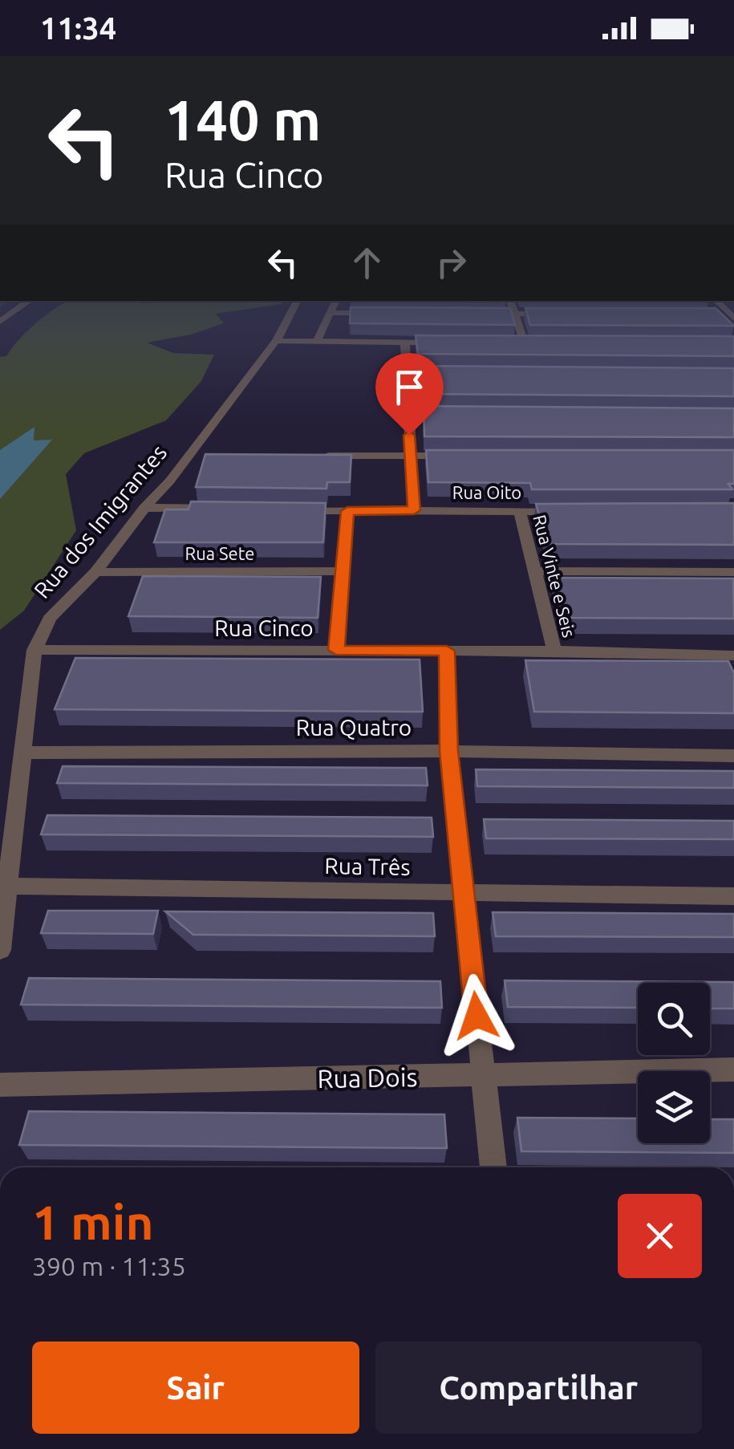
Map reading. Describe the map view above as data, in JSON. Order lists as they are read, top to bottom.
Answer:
{
  "streets": {
    "street": [
      "Rua Oito",
      "Rua dos Imigrantes",
      "Rua Sete",
      "Rua Vinte e Seis",
      "Rua Cinco",
      "Rua Quatro",
      "Rua Três",
      "Rua Dois"
    ]
  },
  "crossings": [
    ["Rua Oito", "Rua Vinte e Seis"],
    ["Rua dos Imigrantes", "Rua Sete"],
    ["Rua dos Imigrantes", "Rua Cinco"],
    ["Rua dos Imigrantes", "Rua Quatro"],
    ["Rua dos Imigrantes", "Rua Três"],
    ["Rua Vinte e Seis", "Rua Cinco"]
  ],
  "page": {
    "status": "11:34",
    "turn": ["140 m", "Rua Cinco"],
    "heading": ["1 min", "390 m · 11:35"],
    "buttons": ["Sair", "Compartilhar"]
  }
}
